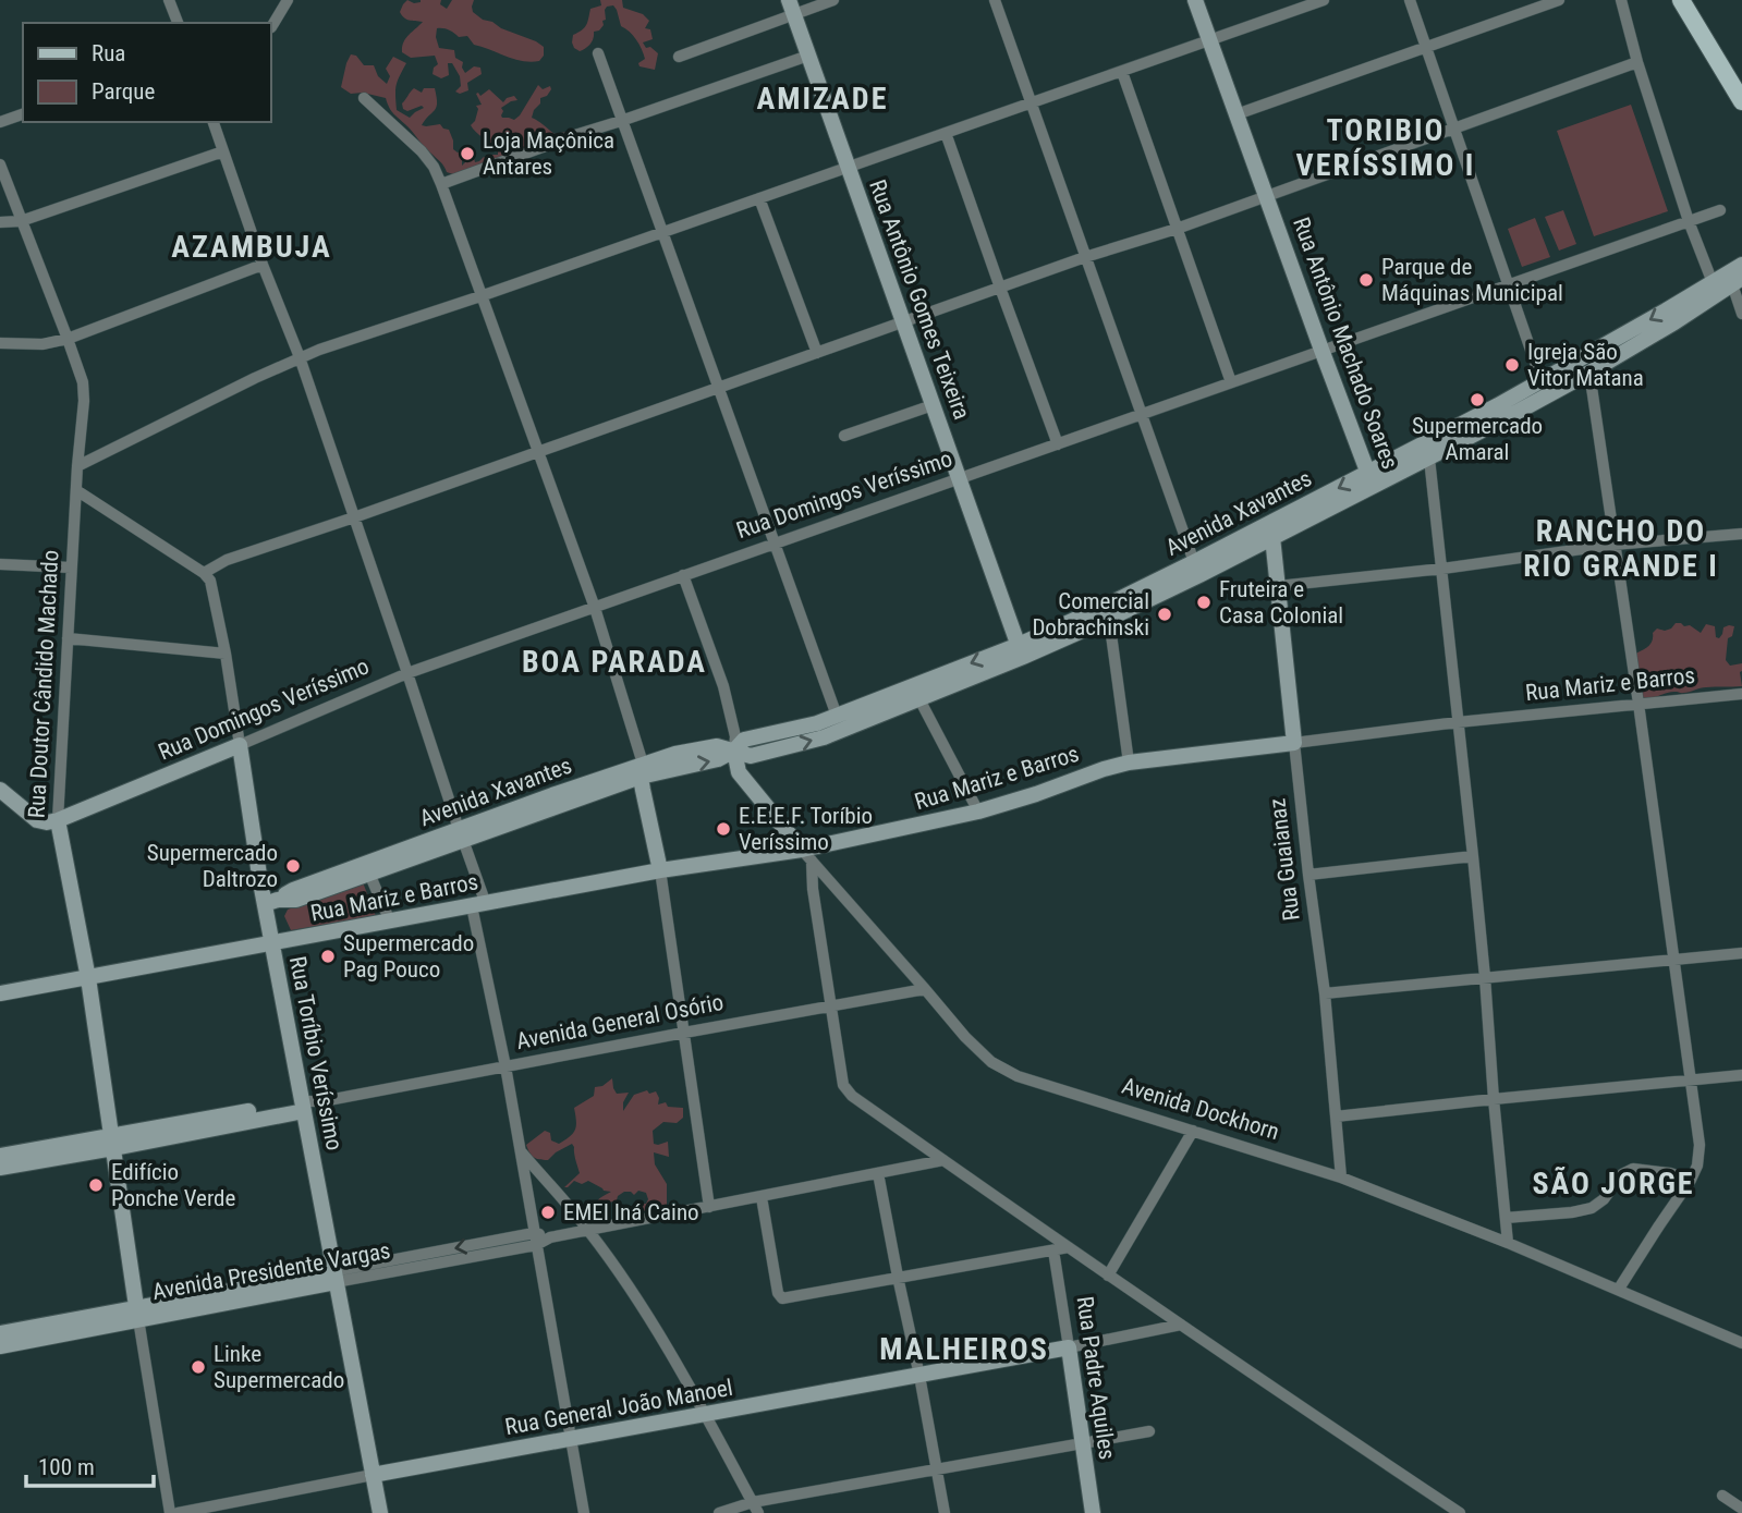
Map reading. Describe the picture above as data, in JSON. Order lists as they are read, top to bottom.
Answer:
{
  "streets": {
    "street": [
      "Rua Antônio Gomes Teixeira",
      "Rua Antônio Machado Soares",
      "Rua Domingos Veríssimo",
      "Avenida Xavantes",
      "Rua Doutor Cândido Machado",
      "Rua Mariz e Barros",
      "Rua Guaianaz",
      "Avenida General Osório",
      "Rua Toríbio Veríssimo",
      "Avenida Dockhorn",
      "Avenida Presidente Vargas",
      "Rua Padre Aquiles",
      "Rua General João Manoel"
    ]
  },
  "crossings": [
    ["Rua Antônio Gomes Teixeira", "Rua Domingos Veríssimo"],
    ["Rua Antônio Gomes Teixeira", "Avenida Xavantes"],
    ["Rua Antônio Machado Soares", "Rua Domingos Veríssimo"],
    ["Rua Antônio Machado Soares", "Avenida Xavantes"],
    ["Rua Domingos Veríssimo", "Rua Doutor Cândido Machado"],
    ["Rua Domingos Veríssimo", "Rua Toríbio Veríssimo"],
    ["Avenida Xavantes", "Rua Guaianaz"],
    ["Avenida Xavantes", "Rua Toríbio Veríssimo"],
    ["Avenida Xavantes", "Avenida Dockhorn"],
    ["Rua Doutor Cândido Machado", "Rua Mariz e Barros"],
    ["Rua Doutor Cândido Machado", "Avenida General Osório"],
    ["Rua Doutor Cândido Machado", "Avenida Presidente Vargas"],
    ["Rua Mariz e Barros", "Rua Guaianaz"],
    ["Rua Mariz e Barros", "Rua Toríbio Veríssimo"],
    ["Rua Mariz e Barros", "Avenida Dockhorn"],
    ["Rua Guaianaz", "Avenida Dockhorn"],
    ["Avenida General Osório", "Rua Toríbio Veríssimo"],
    ["Avenida General Osório", "Avenida Dockhorn"],
    ["Rua Toríbio Veríssimo", "Avenida Presidente Vargas"],
    ["Rua Toríbio Veríssimo", "Rua General João Manoel"],
    ["Rua Padre Aquiles", "Rua General João Manoel"]
  ],
  "districts": [
    "AMIZADE",
    "TORIBIO VERÍSSIMO I",
    "AZAMBUJA",
    "RANCHO DO RIO GRANDE I",
    "BOA PARADA",
    "SÃO JORGE",
    "MALHEIROS"
  ],
  "places": [
    "Loja Maçônica Antares",
    "Parque de Máquinas Municipal",
    "Igreja São Vitor Matana",
    "Supermercado Amaral",
    "Fruteira e Casa Colonial",
    "Comercial Dobrachinski",
    "E.E.E.F. Toríbio Veríssimo",
    "Supermercado Daltrozo",
    "Supermercado Pag Pouco",
    "Edifício Ponche Verde",
    "EMEI Iná Caino",
    "Linke Supermercado"
  ],
  "legend": ["Rua", "Parque"],
  "scale_bar": "100 m"
}
